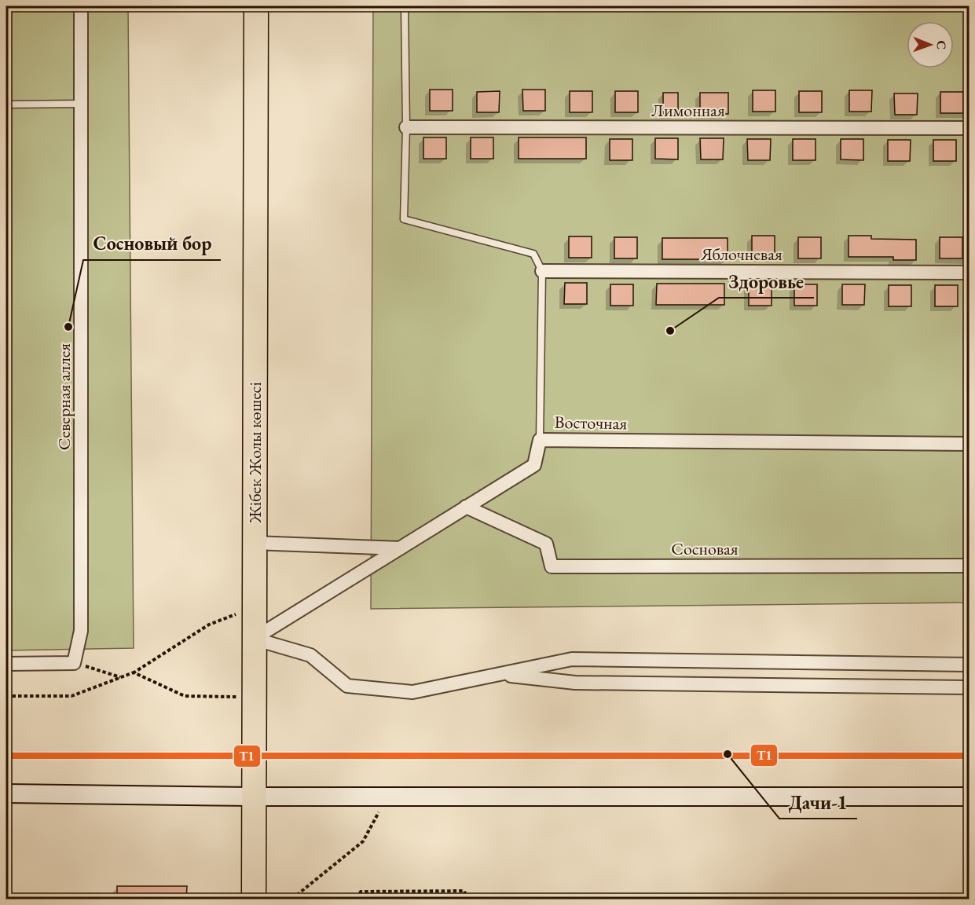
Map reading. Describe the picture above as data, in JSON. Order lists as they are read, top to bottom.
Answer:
{
  "streets": {
    "highway": ["Жібек Жолы көшесі"],
    "street": [
      "Лимонная",
      "Яблочневая",
      "Северная аллея",
      "Восточная",
      "Сосновая"
    ]
  },
  "crossings": [
    ["Восточная", "Жібек Жолы көшесі"],
    ["Восточная", "Сосновая"]
  ],
  "places": ["Сосновый бор", "Здоровье", "Дачи-1"],
  "lines": ["transit line T1"],
  "north": "right"
}
